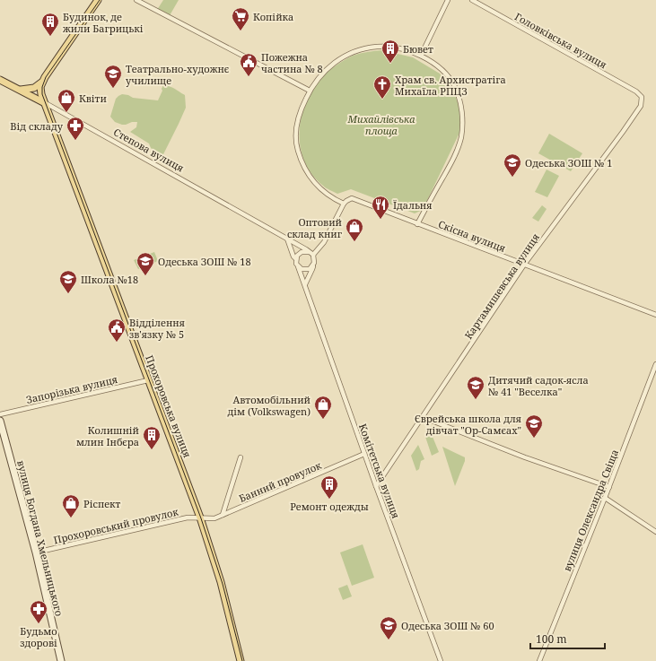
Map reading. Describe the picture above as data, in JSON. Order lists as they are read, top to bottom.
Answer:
{
  "streets": {
    "main road": ["Степова вулиця", "Прохоровська вулиця", "вулиця Богдана Хмельницького"],
    "street": [
      "Головківська вулиця",
      "Cкісна вулиця",
      "Картамишевська вулиця",
      "Запорізька вулиця",
      "Комітетська вулиця",
      "Банний провулок",
      "вулиця Олександра Свіща",
      "Прохоровський провулок"
    ]
  },
  "crossings": [
    ["Головківська вулиця", "Картамишевська вулиця"],
    ["Степова вулиця", "Прохоровська вулиця"],
    ["Степова вулиця", "Комітетська вулиця"],
    ["Cкісна вулиця", "Картамишевська вулиця"],
    ["Картамишевська вулиця", "Комітетська вулиця"],
    ["Запорізька вулиця", "Прохоровська вулиця"],
    ["Прохоровська вулиця", "Банний провулок"],
    ["Прохоровська вулиця", "Прохоровський провулок"],
    ["Комітетська вулиця", "Банний провулок"],
    ["Банний провулок", "Прохоровський провулок"],
    ["Прохоровський провулок", "вулиця Богдана Хмельницького"]
  ],
  "parks": ["Михайлівська площа"],
  "places": {
    "supermarket": ["Копійка"],
    "building": [
      "Будинок, де жили Багрицькі",
      "Бювет",
      "Колишній млин Інбєра",
      "Ремонт одежды"
    ],
    "public building": ["Пожежна частина № 8", "Відділення зв'язку № 5"],
    "school or university": [
      "Театрально-художнє училище",
      "Одеська ЗОШ № 1",
      "Одеська ЗОШ № 18",
      "Школа №18",
      "Дитячий садок-ясла № 41 \"Веселка\"",
      "Єврейська школа для дівчат \"Ор-Самєах\"",
      "Одеська ЗОШ № 60"
    ],
    "church": ["Храм св. Архистратіга Михаїла РПЦЗ"],
    "shop": [
      "Квіти",
      "Оптовий склад книг",
      "Автомобільний дім (Volkswagen)",
      "Ріспект"
    ],
    "pharmacy": ["Від складу", "Будьмо здорові"],
    "restaurant": ["Їдальня"]
  },
  "scale_bar": "100 m"
}
